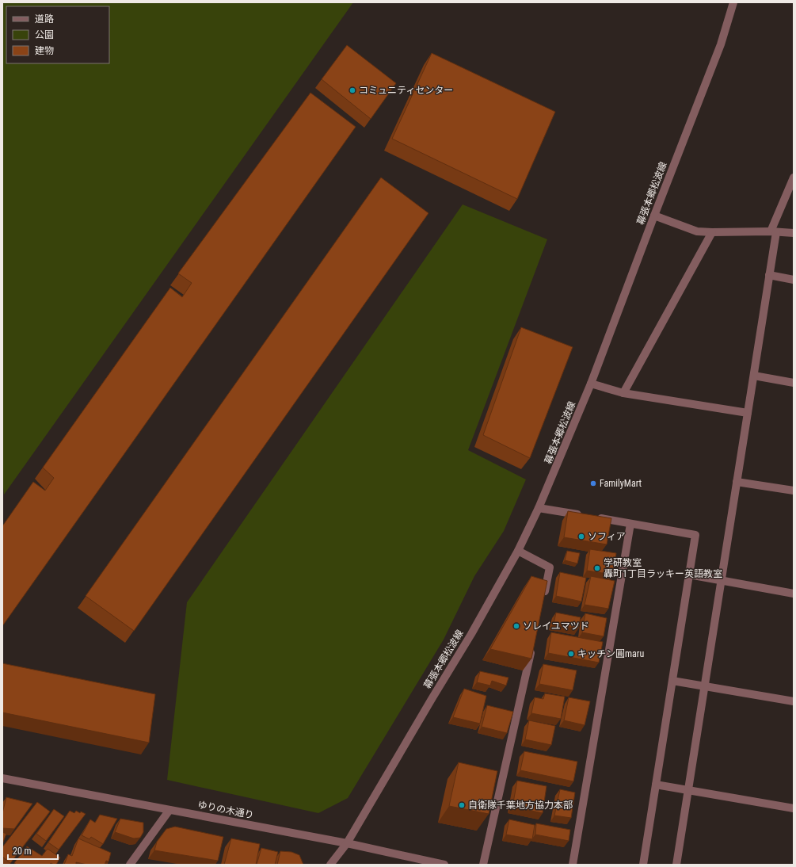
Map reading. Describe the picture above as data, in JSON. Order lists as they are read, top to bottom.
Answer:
{
  "streets": {
    "street": ["幕張本郷松波線", "ゆりの木通り"]
  },
  "crossings": [
    ["幕張本郷松波線", "ゆりの木通り"]
  ],
  "places": [
    "コミュニティセンター",
    "FamilyMart",
    "ソフィア",
    "学研教室 轟町1丁目ラッキー英語教室",
    "ソレイユマツド",
    "キッチン圓maru",
    "自衛隊千葉地方協力本部"
  ],
  "legend": ["道路", "公園", "建物"],
  "scale_bar": "20 m"
}
